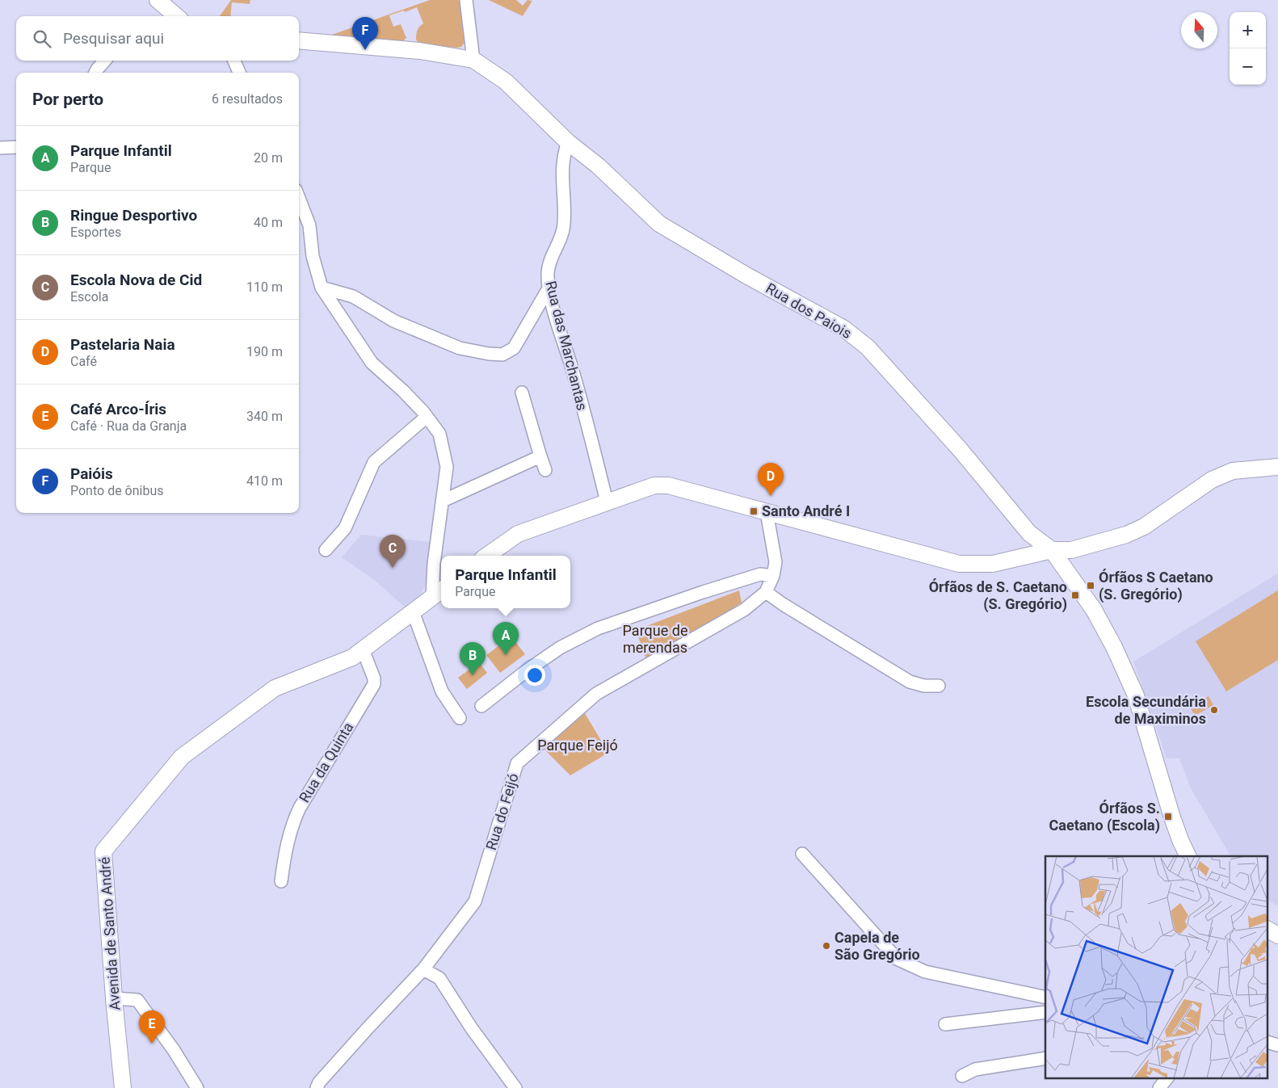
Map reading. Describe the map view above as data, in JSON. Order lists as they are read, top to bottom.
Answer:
{
  "streets": {
    "street": [
      "Rua dos Paiois",
      "Rua das Marchantas",
      "Rua da Quinta",
      "Rua do Feijó",
      "Avenida de Santo André"
    ]
  },
  "crossings": [
    ["Rua dos Paiois", "Rua das Marchantas"],
    ["Rua da Quinta", "Avenida de Santo André"]
  ],
  "parks": ["Parque de merendas", "Parque Feijó"],
  "places": {
    "transit": [
      "Santo André I",
      "Órfãos S Caetano (S. Gregório)",
      "Órfãos de S. Caetano (S. Gregório)",
      "Órfãos S. Caetano (Escola)"
    ],
    "other": ["Escola Secundária de Maximinos", "Capela de São Gregório"]
  },
  "north": "top",
  "page": {
    "map_buttons": ["+", "−"],
    "search": "Pesquisar aqui",
    "pins": [
      "F",
      "D",
      "C",
      "A",
      "B",
      "E"
    ],
    "heading": ["Por perto", "6 resultados"],
    "list": [
      {
        "mark": "A",
        "name": "Parque Infantil",
        "note": "Parque",
        "value": "20 m"
      },
      {
        "mark": "B",
        "name": "Ringue Desportivo",
        "note": "Esportes",
        "value": "40 m"
      },
      {
        "mark": "C",
        "name": "Escola Nova de Cid",
        "note": "Escola",
        "value": "110 m"
      },
      {
        "mark": "D",
        "name": "Pastelaria Naia",
        "note": "Café",
        "value": "190 m"
      },
      {
        "mark": "E",
        "name": "Café Arco-Íris",
        "note": "Café · Rua da Granja",
        "value": "340 m"
      },
      {
        "mark": "F",
        "name": "Paióis",
        "note": "Ponto de ônibus",
        "value": "410 m"
      }
    ],
    "popup": ["Parque Infantil", "Parque"]
  }
}
